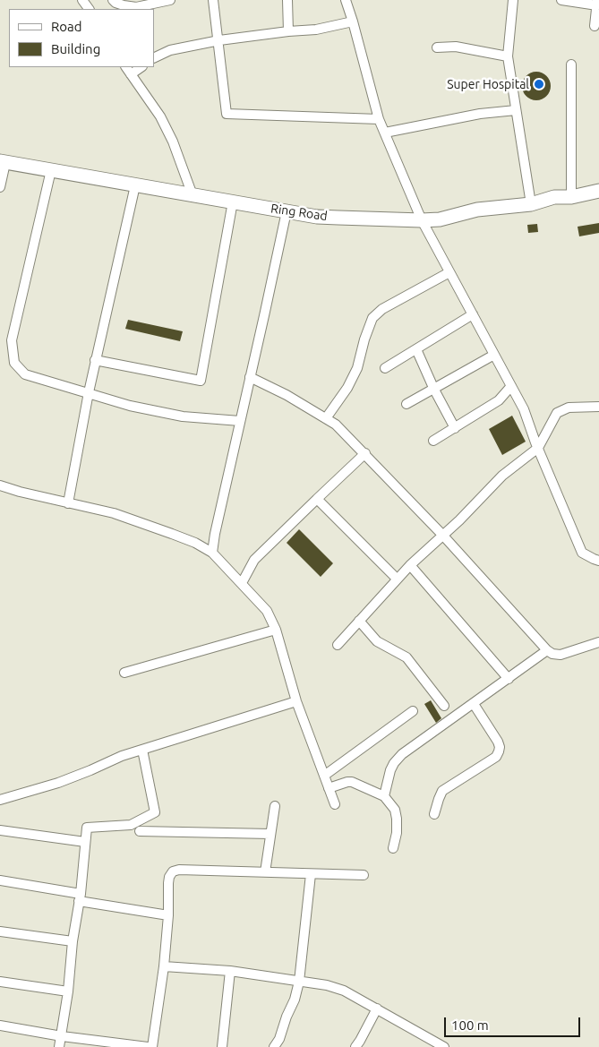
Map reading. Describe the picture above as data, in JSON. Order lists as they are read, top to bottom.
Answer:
{
  "streets": {
    "main road": ["Ring Road"]
  },
  "places": ["Super Hospital"],
  "legend": ["Road", "Building"],
  "scale_bar": "100 m"
}
